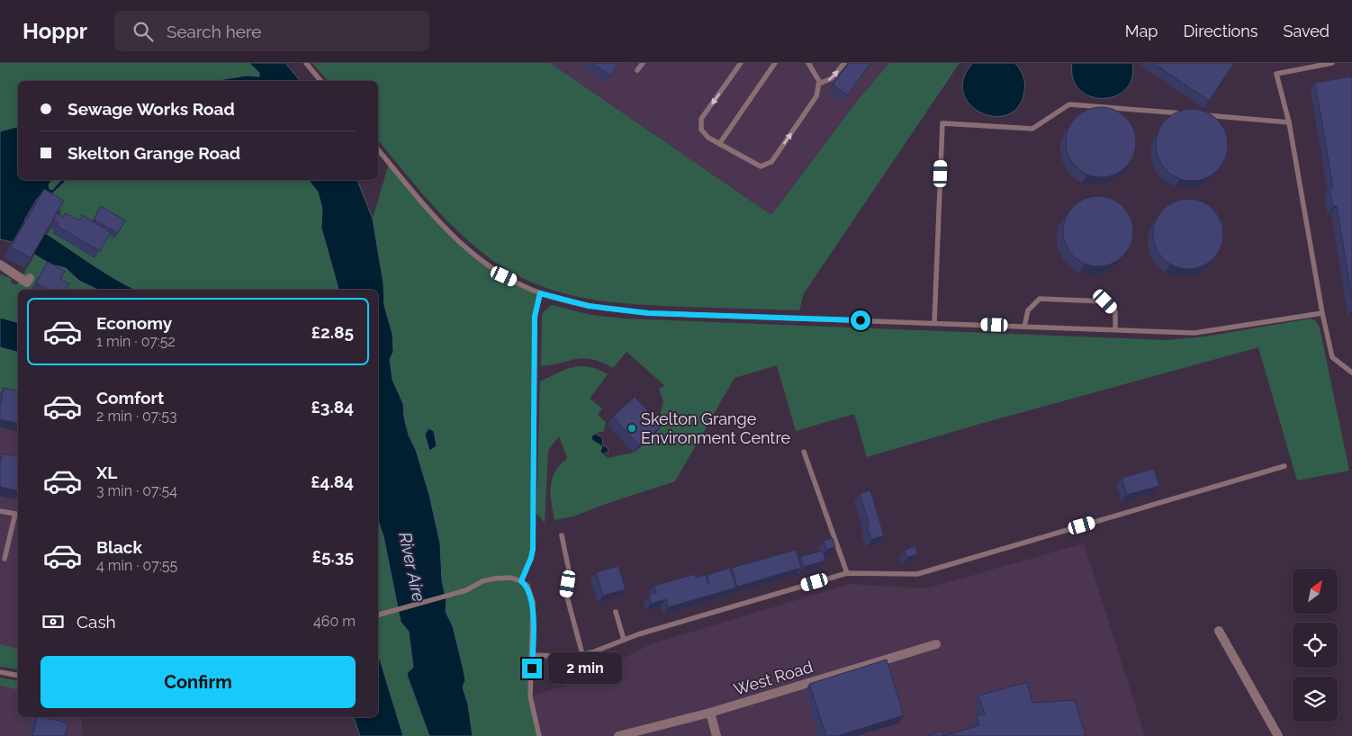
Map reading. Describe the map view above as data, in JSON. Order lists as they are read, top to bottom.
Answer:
{
  "streets": {
    "street": ["West Road"]
  },
  "water": ["River Aire"],
  "places": ["Skelton Grange Environment Centre"],
  "north": "top right",
  "page": {
    "header": "Hoppr",
    "search": "Search here",
    "nav": ["Map", "Directions", "Saved"],
    "banner": ["Sewage Works Road", "Skelton Grange Road"],
    "list": [
      {
        "name": "Economy",
        "note": "1 min · 07:52",
        "value": "£2.85"
      },
      {
        "name": "Comfort",
        "note": "2 min · 07:53",
        "value": "£3.84"
      },
      {
        "name": "XL",
        "note": "3 min · 07:54",
        "value": "£4.84"
      },
      {
        "name": "Black",
        "note": "4 min · 07:55",
        "value": "£5.35"
      }
    ],
    "pay": ["Cash", "460 m"],
    "buttons": "Confirm",
    "bubble": "2 min"
  }
}
